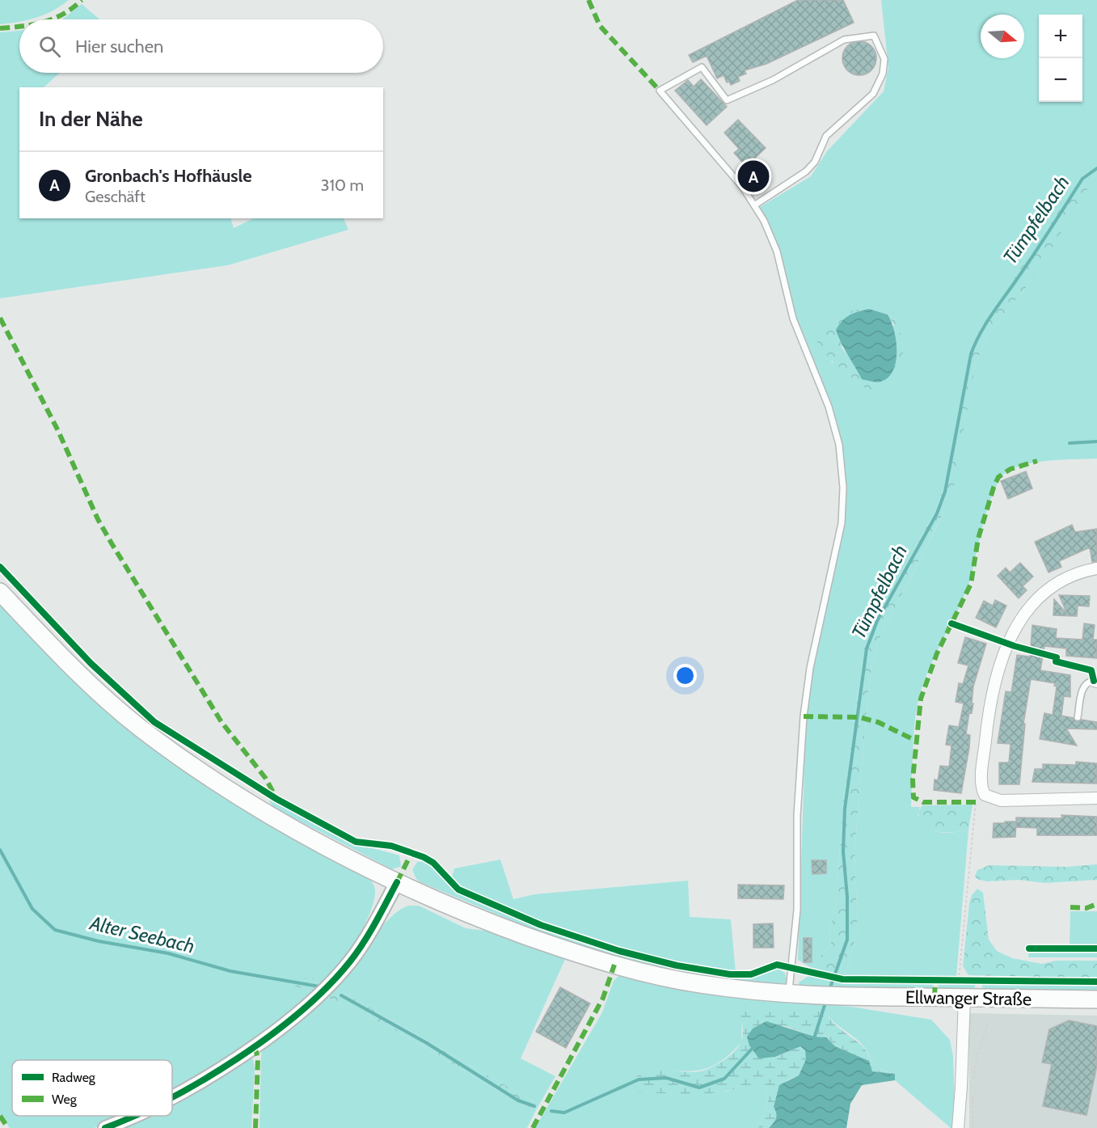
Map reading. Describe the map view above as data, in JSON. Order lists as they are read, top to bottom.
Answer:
{
  "streets": {
    "main road": ["Ellwanger Straße"]
  },
  "water": ["Tümpfelbach", "Alter Seebach"],
  "legend": ["Radweg", "Weg"],
  "north": "right",
  "page": {
    "map_buttons": ["+", "−"],
    "search": "Hier suchen",
    "heading": "In der Nähe",
    "list": [
      {
        "mark": "A",
        "name": "Gronbach's Hofhäusle",
        "note": "Geschäft",
        "value": "310 m"
      }
    ],
    "pins": "A"
  }
}
